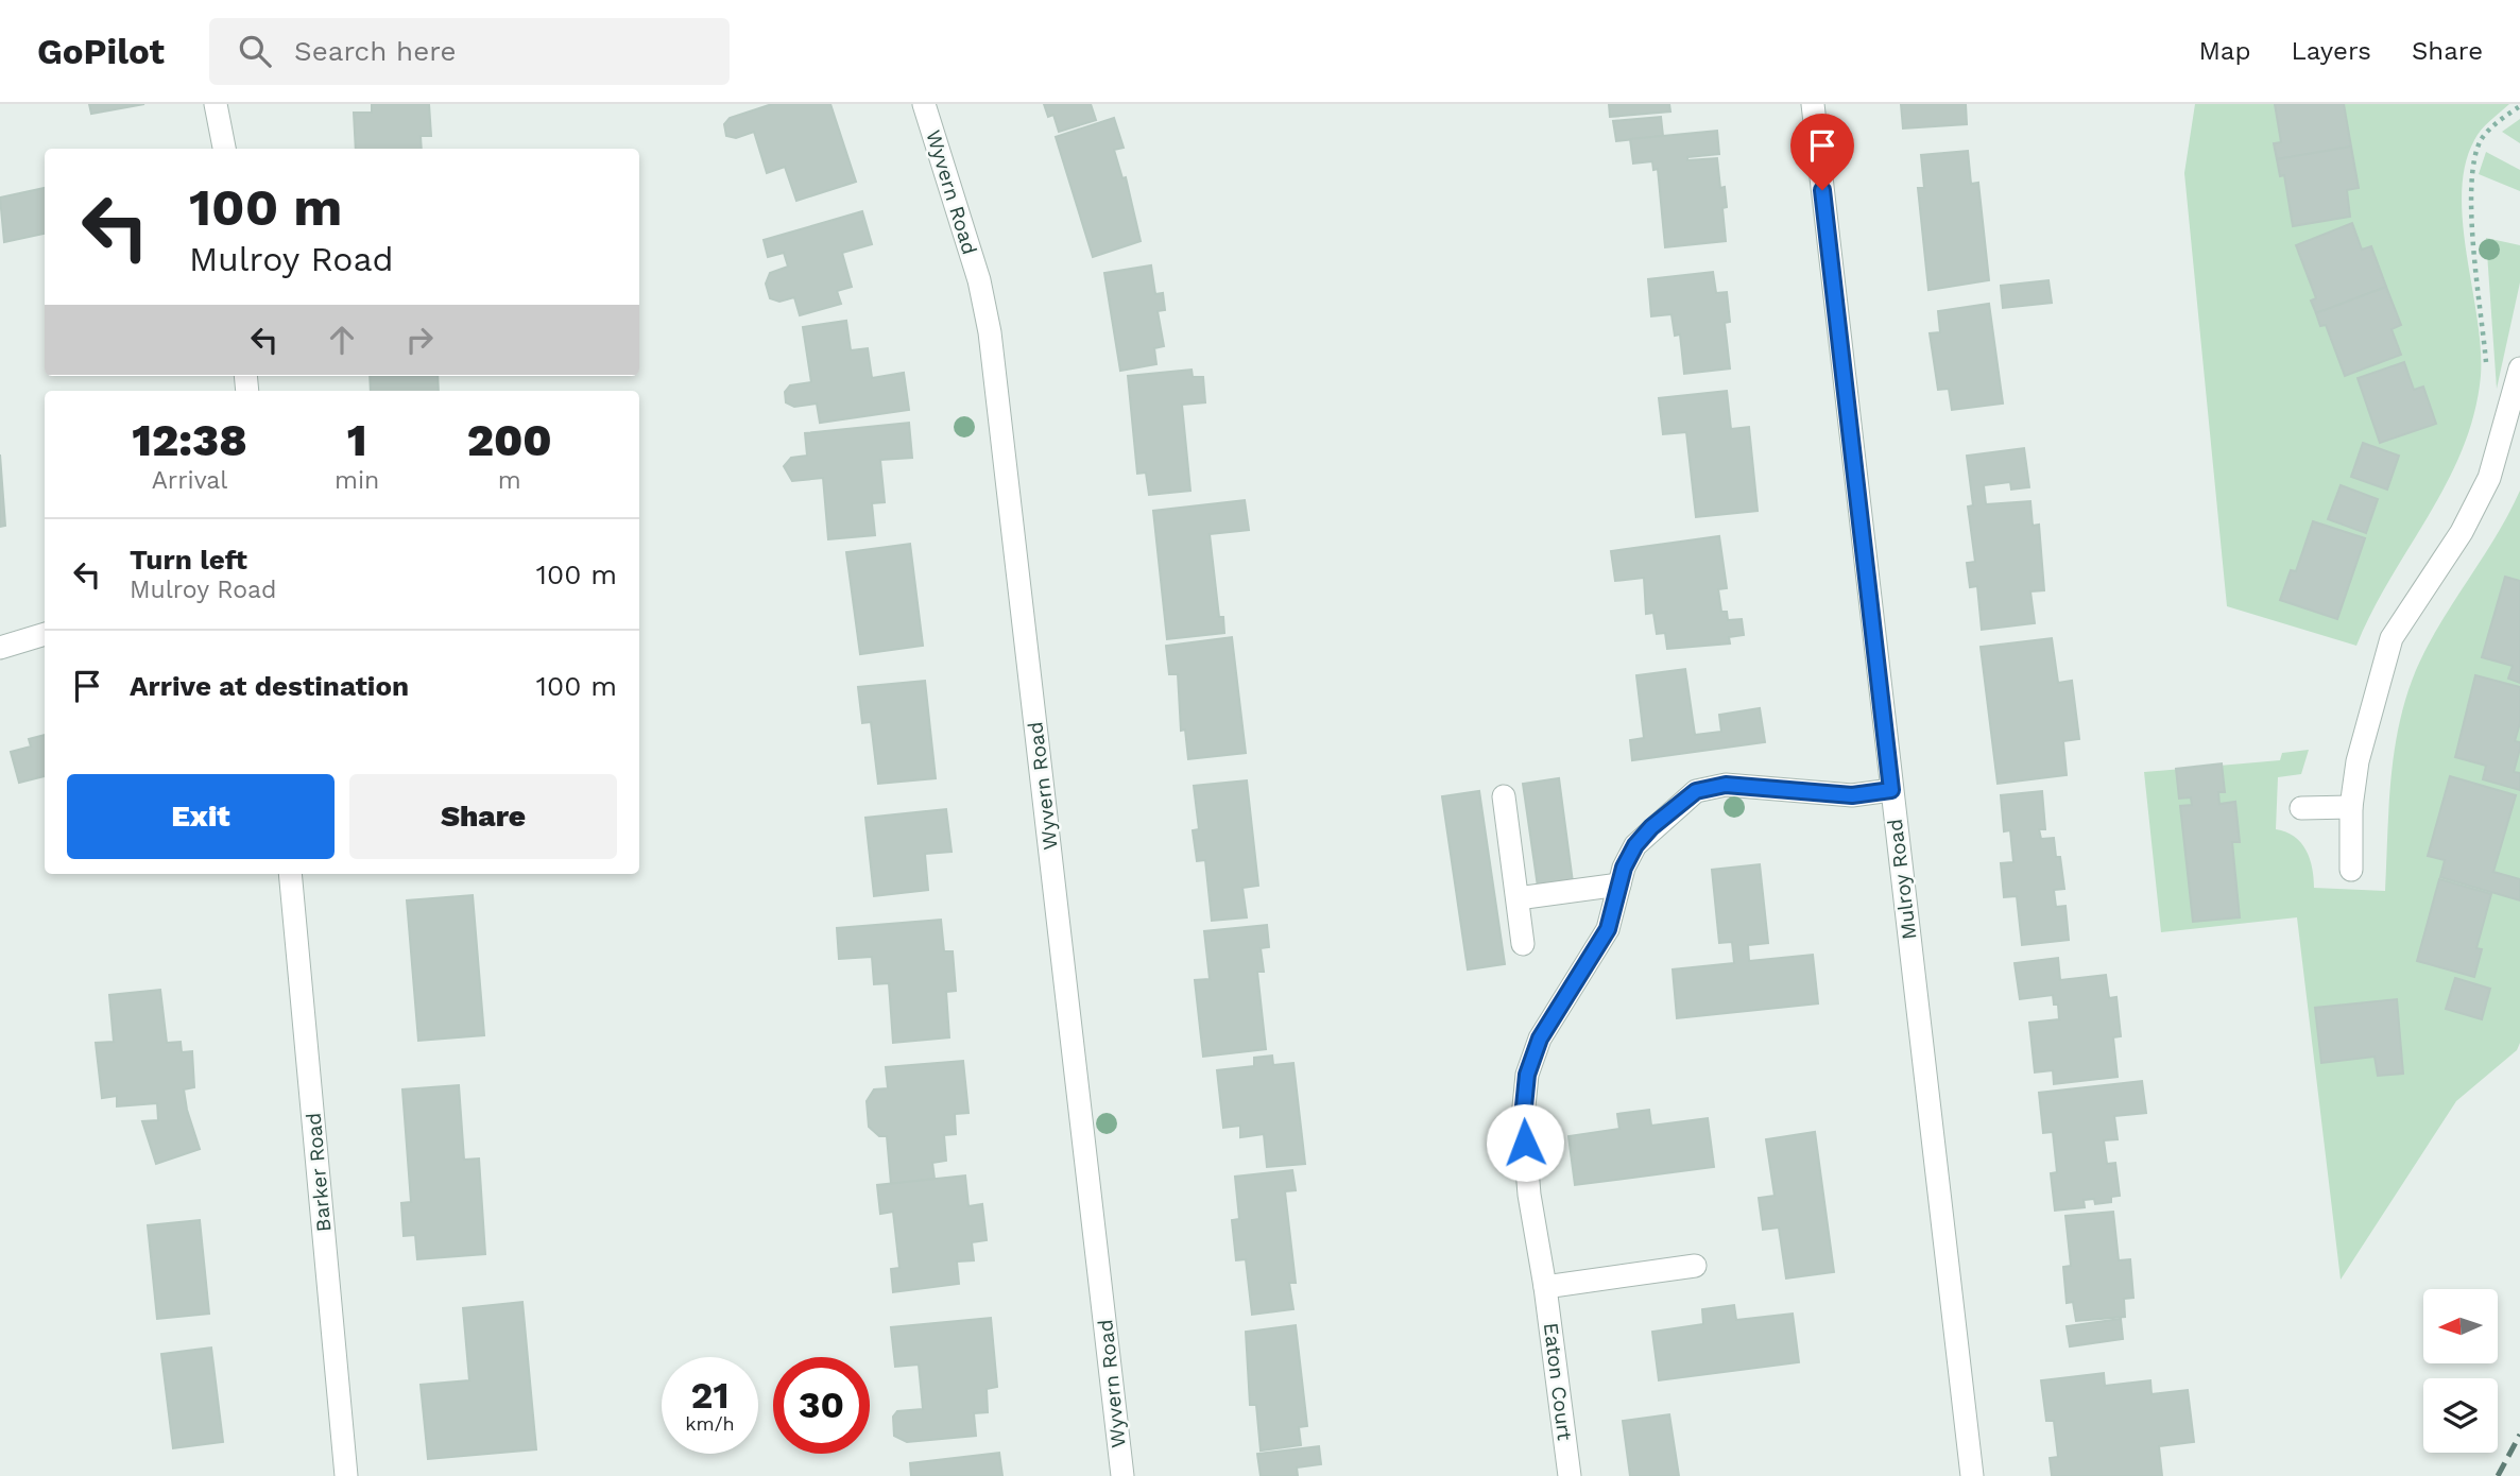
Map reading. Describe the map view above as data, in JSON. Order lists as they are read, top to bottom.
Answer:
{
  "streets": {
    "street": [
      "Wyvern Road",
      "Mulroy Road",
      "Barker Road",
      "Eaton Court"
    ]
  },
  "crossings": [
    ["Mulroy Road", "Eaton Court"]
  ],
  "north": "left",
  "page": {
    "header": "GoPilot",
    "search": "Search here",
    "nav": ["Map", "Layers", "Share"],
    "turn": ["100 m", "Mulroy Road"],
    "eta": [
      "12:38",
      "Arrival",
      "1",
      "min",
      "200",
      "m"
    ],
    "list": [
      {
        "name": "Turn left",
        "note": "Mulroy Road",
        "value": "100 m"
      },
      {
        "name": "Arrive at destination",
        "value": "100 m"
      }
    ],
    "buttons": ["Exit", "Share"],
    "speed": "21 km/h",
    "limit": "30"
  }
}
